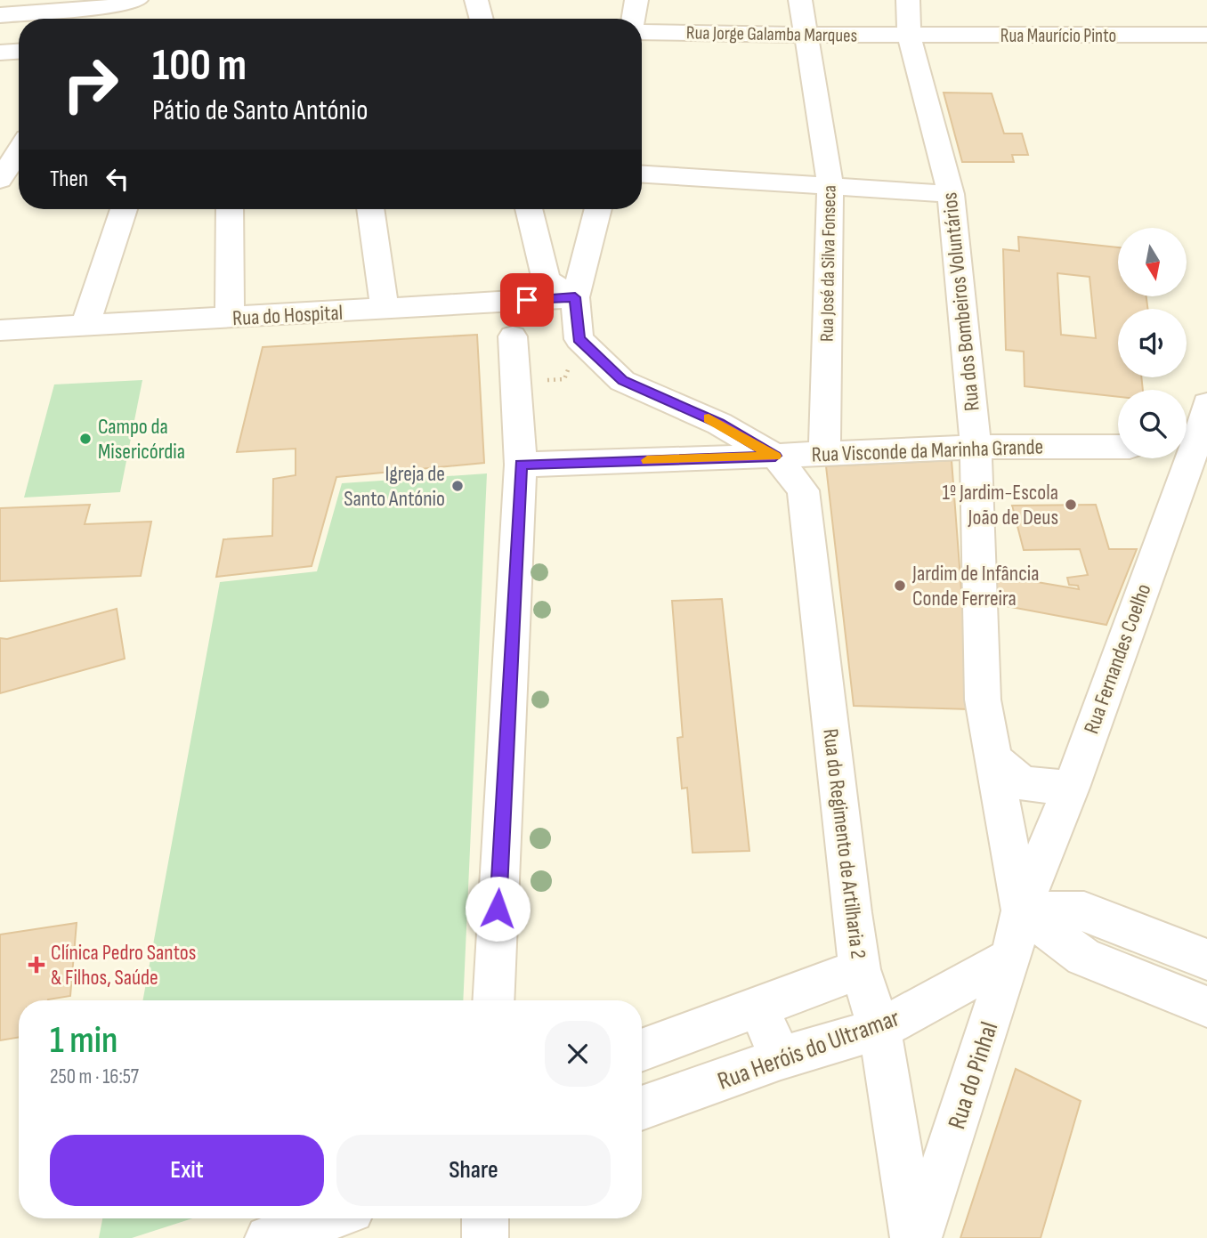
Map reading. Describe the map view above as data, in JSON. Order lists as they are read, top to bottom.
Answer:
{
  "streets": {
    "street": [
      "Rua Jorge Galamba Marques",
      "Rua Maurício Pinto",
      "Rua José da Silva Fonseca",
      "Rua dos Bombeiros Voluntários",
      "Rua do Hospital",
      "Rua Visconde da Marinha Grande",
      "Rua Fernandes Coelho",
      "Rua do Regimento de Artilharia 2",
      "Rua Heróis do Ultramar",
      "Rua do Pinhal"
    ]
  },
  "crossings": [
    ["Rua Jorge Galamba Marques", "Rua Maurício Pinto"],
    ["Rua Jorge Galamba Marques", "Rua José da Silva Fonseca"],
    ["Rua Jorge Galamba Marques", "Rua dos Bombeiros Voluntários"],
    ["Rua Maurício Pinto", "Rua dos Bombeiros Voluntários"],
    ["Rua José da Silva Fonseca", "Rua Visconde da Marinha Grande"],
    ["Rua dos Bombeiros Voluntários", "Rua Visconde da Marinha Grande"],
    ["Rua dos Bombeiros Voluntários", "Rua Fernandes Coelho"],
    ["Rua dos Bombeiros Voluntários", "Rua do Pinhal"],
    ["Rua Visconde da Marinha Grande", "Rua do Regimento de Artilharia 2"],
    ["Rua Fernandes Coelho", "Rua do Pinhal"],
    ["Rua do Regimento de Artilharia 2", "Rua Heróis do Ultramar"],
    ["Rua Heróis do Ultramar", "Rua do Pinhal"]
  ],
  "places": {
    "other": [
      "Campo da Misericórdia",
      "Igreja de Santo António",
      "1º Jardim-Escola João de Deus",
      "Jardim de Infância Conde Ferreira"
    ],
    "health": ["Clínica Pedro Santos & Filhos, Saúde"]
  },
  "north": "bottom",
  "page": {
    "turn": ["100 m", "Pátio de Santo António"],
    "then": "Then",
    "heading": ["1 min", "250 m · 16:57"],
    "buttons": ["Exit", "Share"]
  }
}
